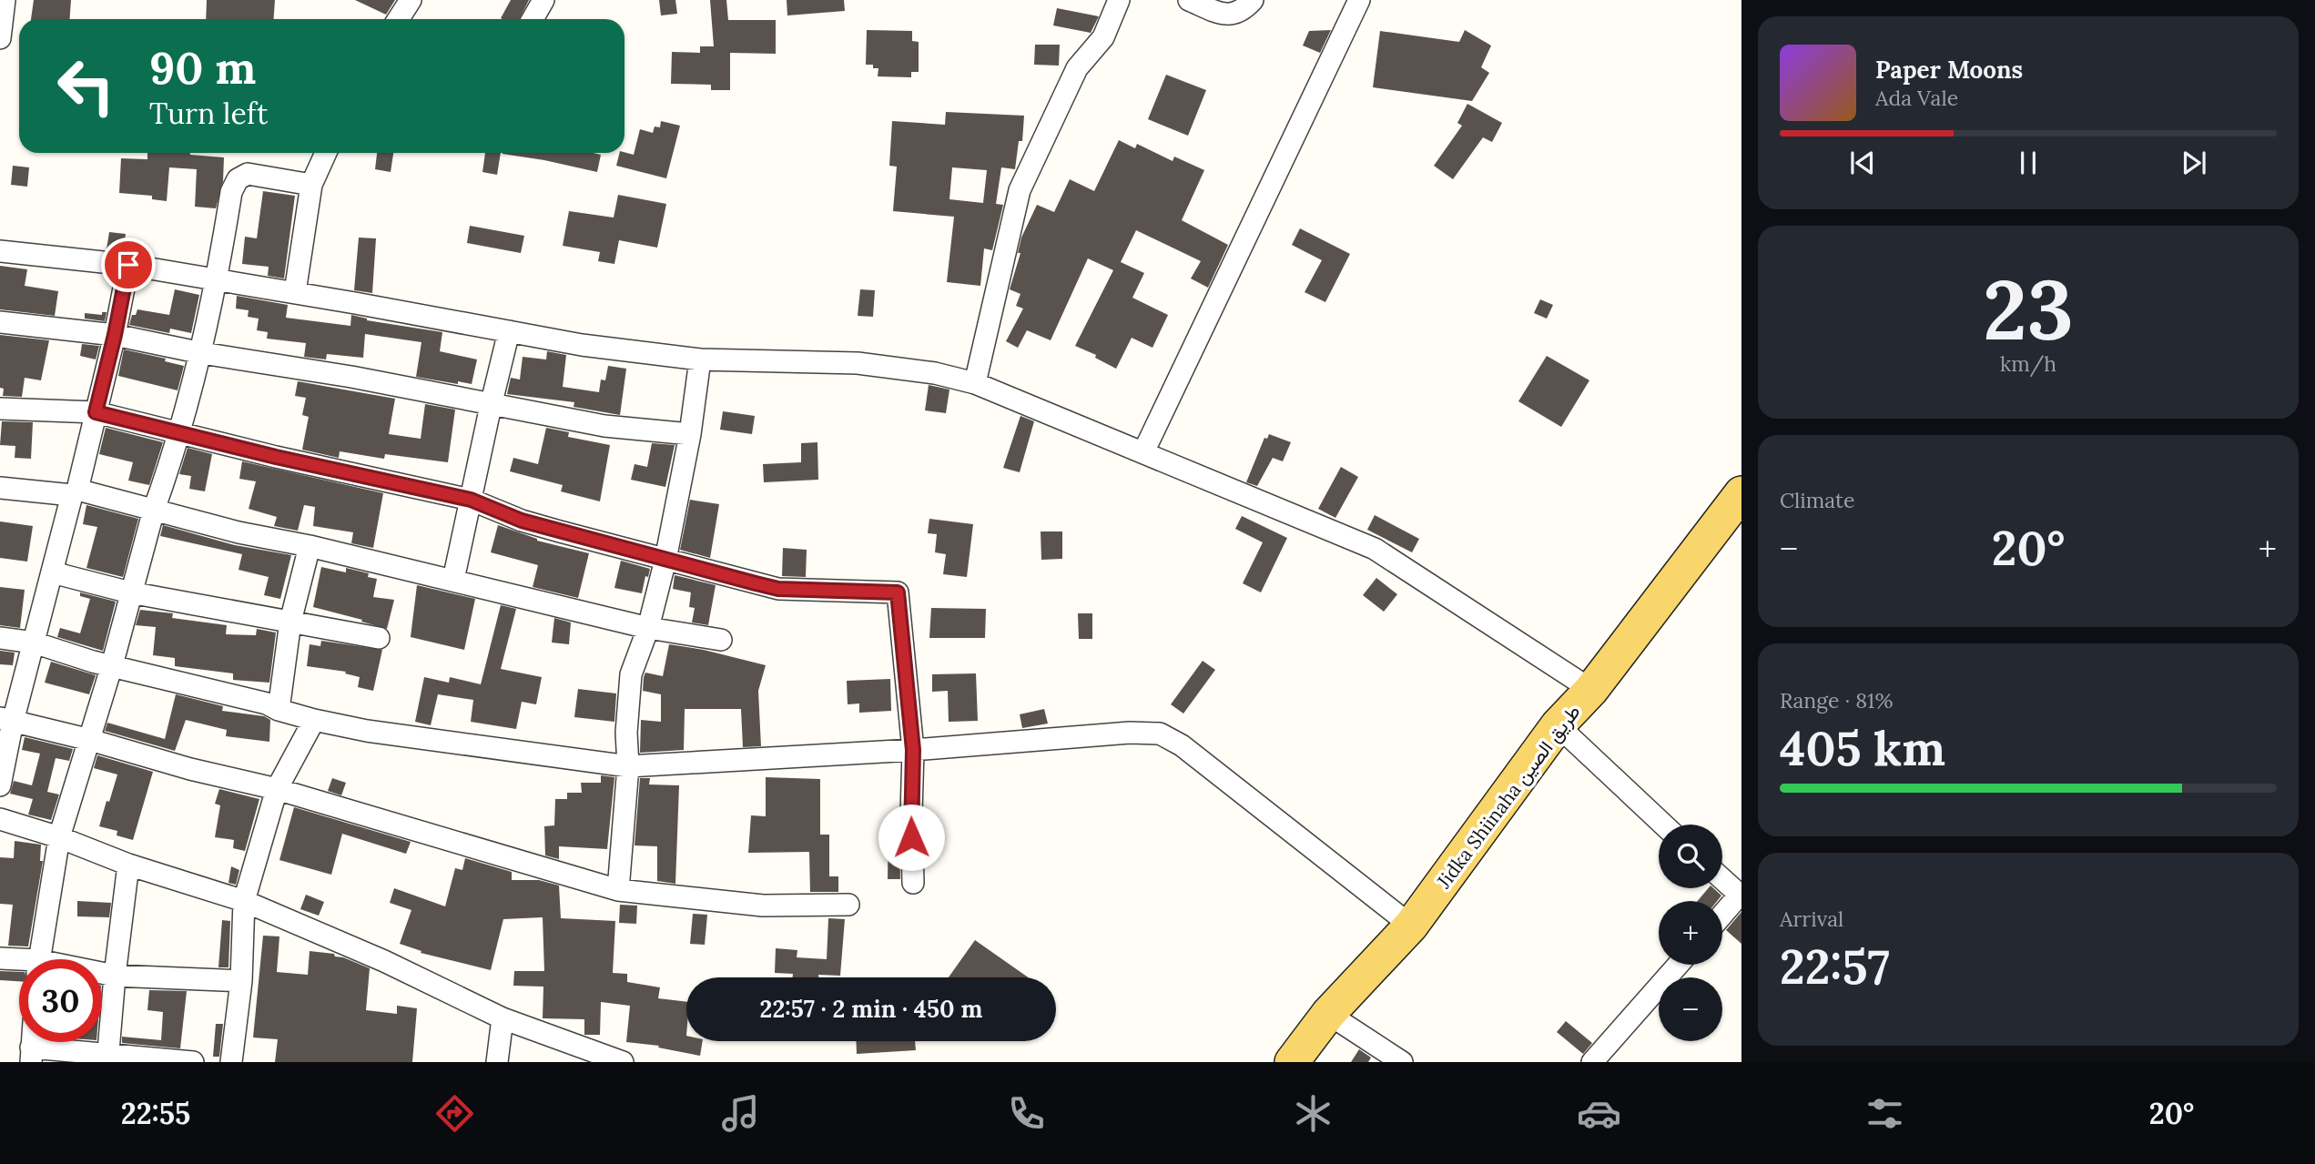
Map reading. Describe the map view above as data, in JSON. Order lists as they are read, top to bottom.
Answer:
{
  "streets": {
    "main road": ["Jidka Shiinaha طريق الصين"]
  },
  "page": {
    "turn": ["90 m", "Turn left"],
    "song": ["Paper Moons", "Ada Vale"],
    "tile": [
      ["23", "km/h"],
      "Climate",
      ["Range · 81%", "405 km"],
      ["Arrival", "22:57"]
    ],
    "heat": ["−", "20°", "+"],
    "map_buttons": ["+", "−"],
    "limit": "30",
    "trip": "22:57 · 2 min · 450 m",
    "tabs": ["22:55", "20°"]
  }
}
